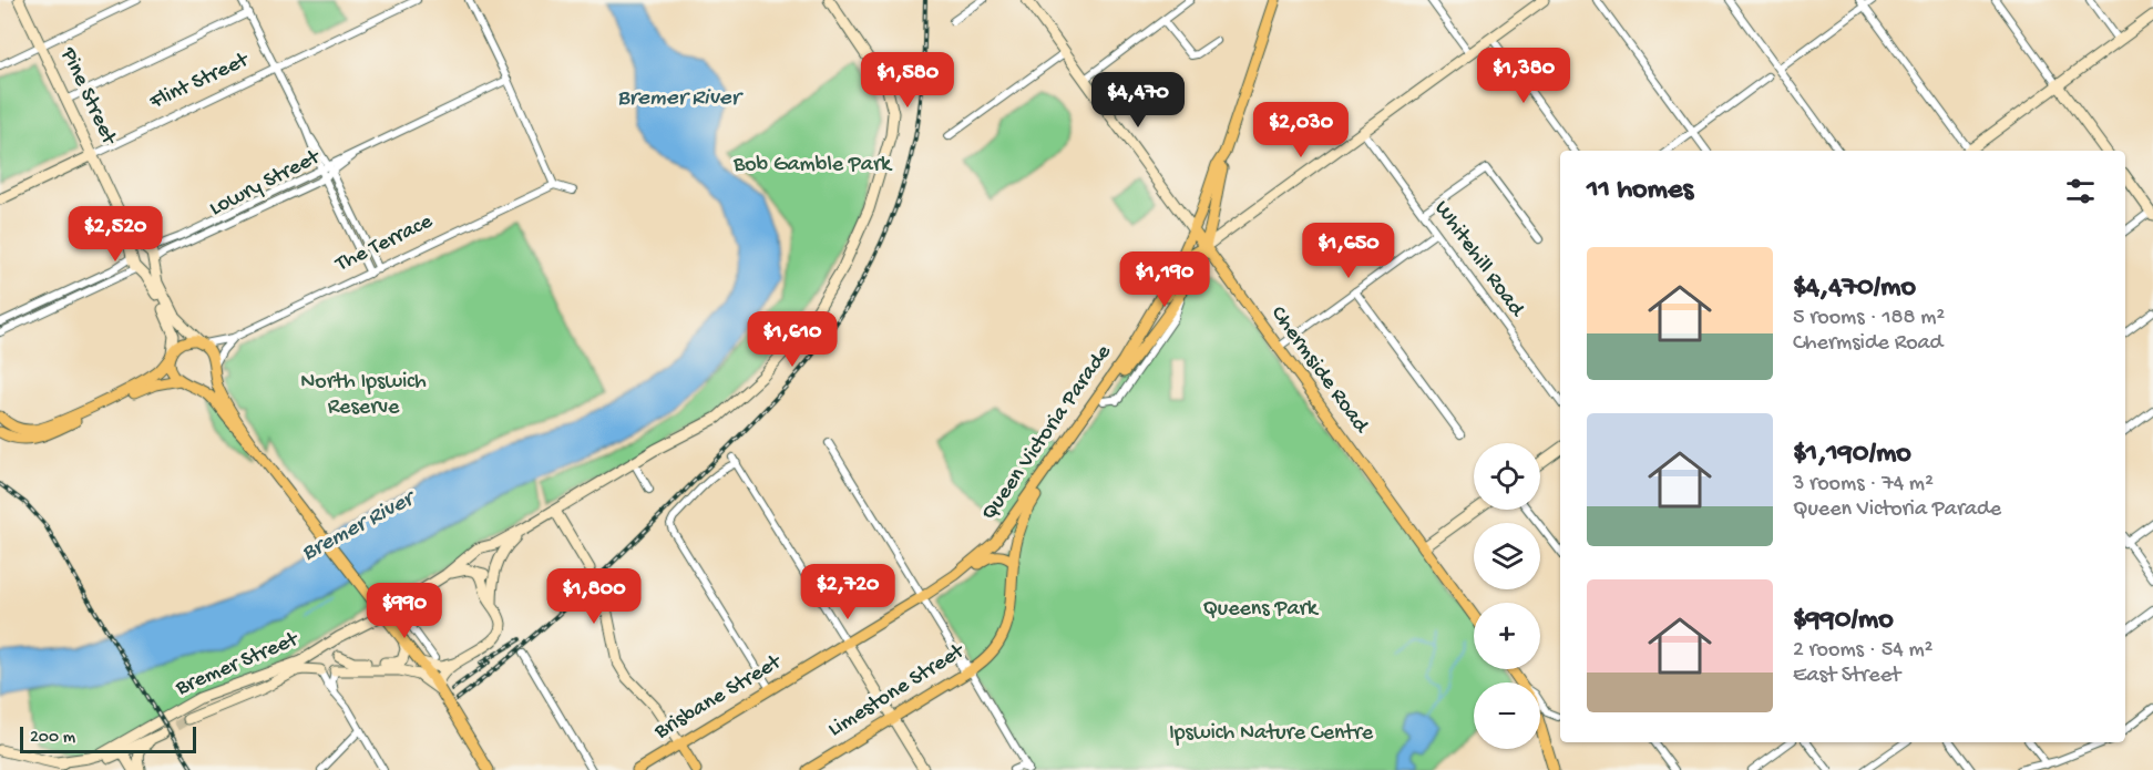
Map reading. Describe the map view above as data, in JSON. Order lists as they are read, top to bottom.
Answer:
{
  "streets": {
    "main road": [
      "Chermside Road",
      "Queen Victoria Parade",
      "Limestone Street",
      "Brisbane Street"
    ],
    "street": [
      "Flint Street",
      "Pine Street",
      "Lowry Street",
      "The Terrace",
      "Whitehill Road",
      "Bremer Street"
    ]
  },
  "crossings": [
    ["Flint Street", "Pine Street"],
    ["Pine Street", "Lowry Street"],
    ["Chermside Road", "Queen Victoria Parade"],
    ["Queen Victoria Parade", "Limestone Street"],
    ["Queen Victoria Parade", "Brisbane Street"]
  ],
  "water": ["Bremer River"],
  "parks": [
    "Bob Gamble Park",
    "North Ipswich Reserve",
    "Queens Park",
    "Ipswich Nature Centre"
  ],
  "scale_bar": "200 m",
  "page": {
    "price": [
      "$1,380",
      "$1,580",
      "$4,470",
      "$2,030",
      "$2,520",
      "$1,650",
      "$1,190",
      "$1,610",
      "$2,720",
      "$1,800",
      "$990"
    ],
    "heading": "11 homes",
    "list": [
      {
        "name": "$4,470/mo",
        "note": "5 rooms · 188 m² · Chermside Road"
      },
      {
        "name": "$1,190/mo",
        "note": "3 rooms · 74 m² · Queen Victoria Parade"
      },
      {
        "name": "$990/mo",
        "note": "2 rooms · 54 m² · East Street"
      }
    ],
    "map_buttons": ["+", "−"],
    "scale": "200 m"
  }
}
